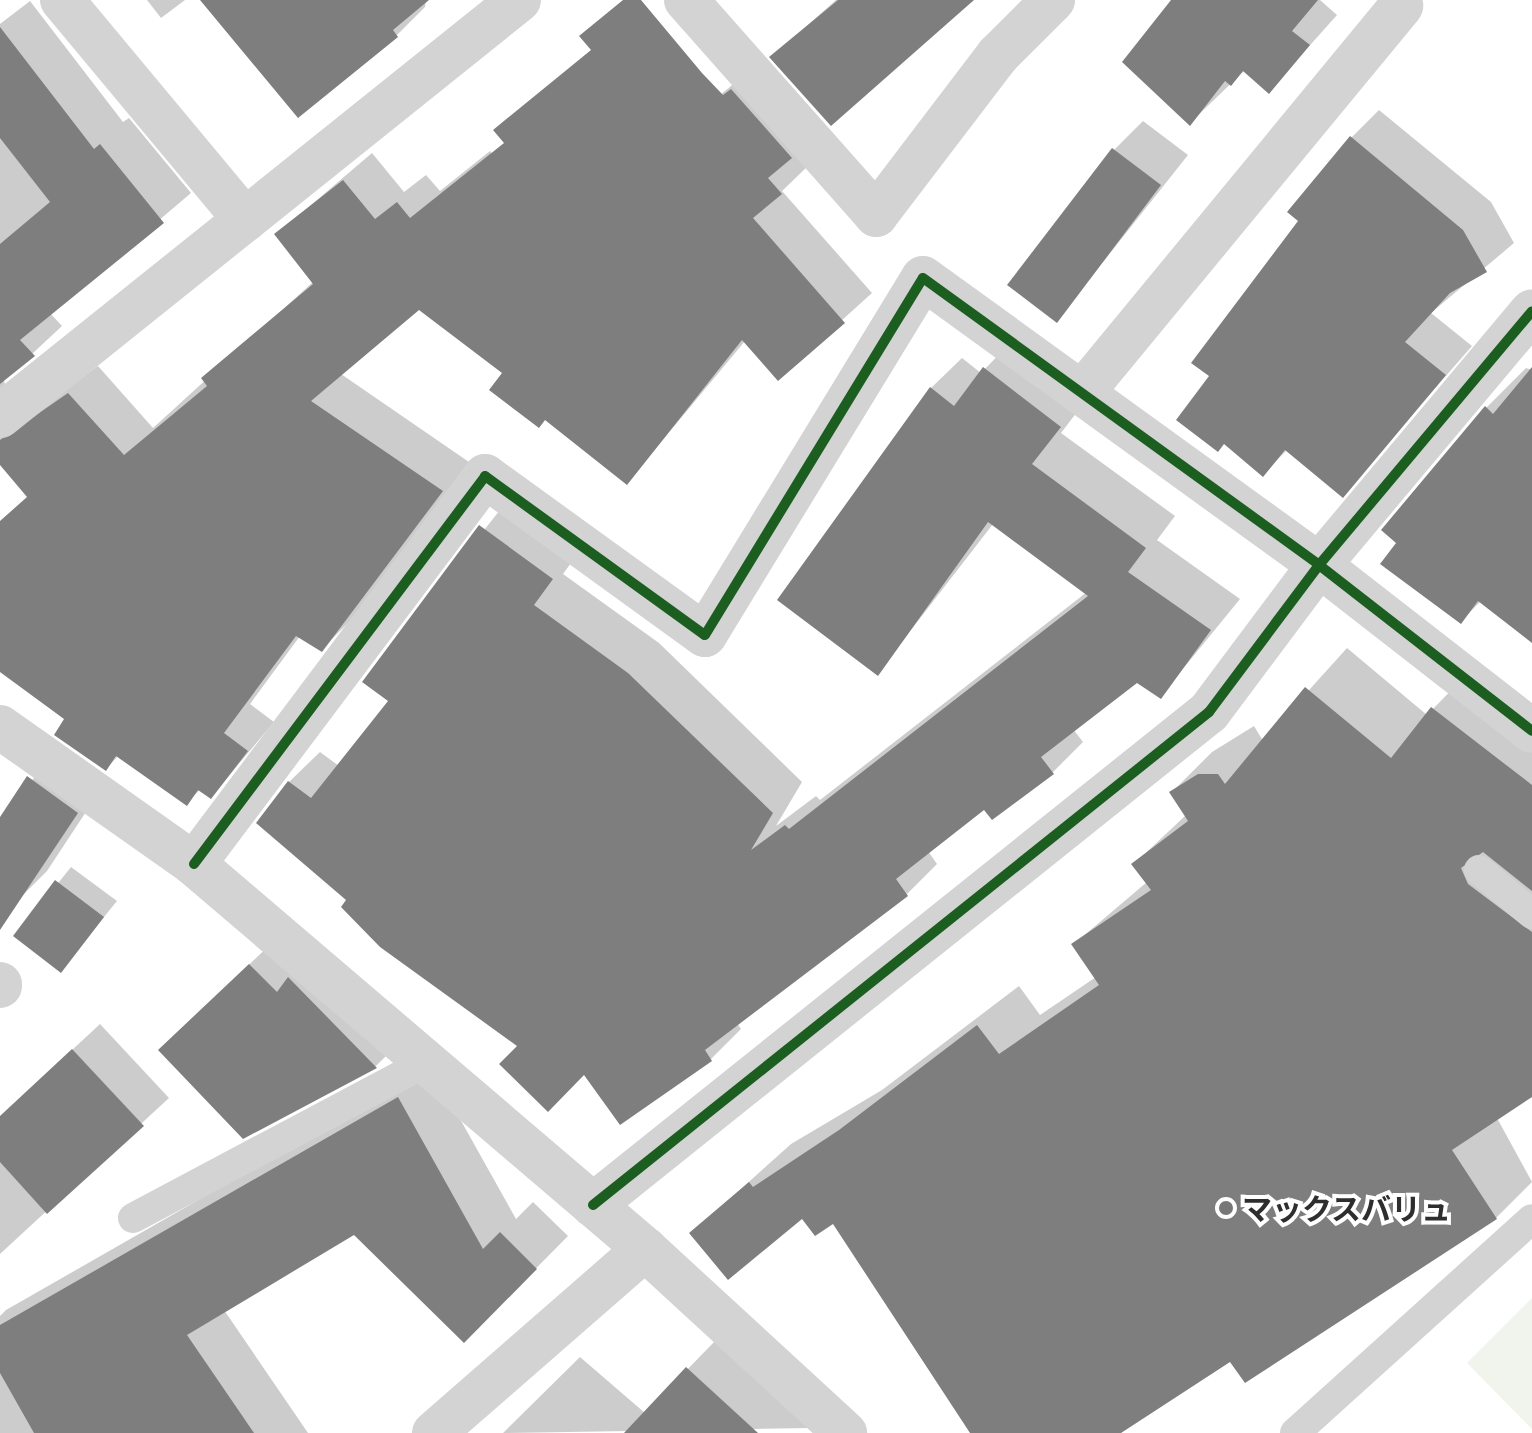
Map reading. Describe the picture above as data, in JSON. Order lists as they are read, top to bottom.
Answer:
{
  "places": ["マックスバリュ"]
}
